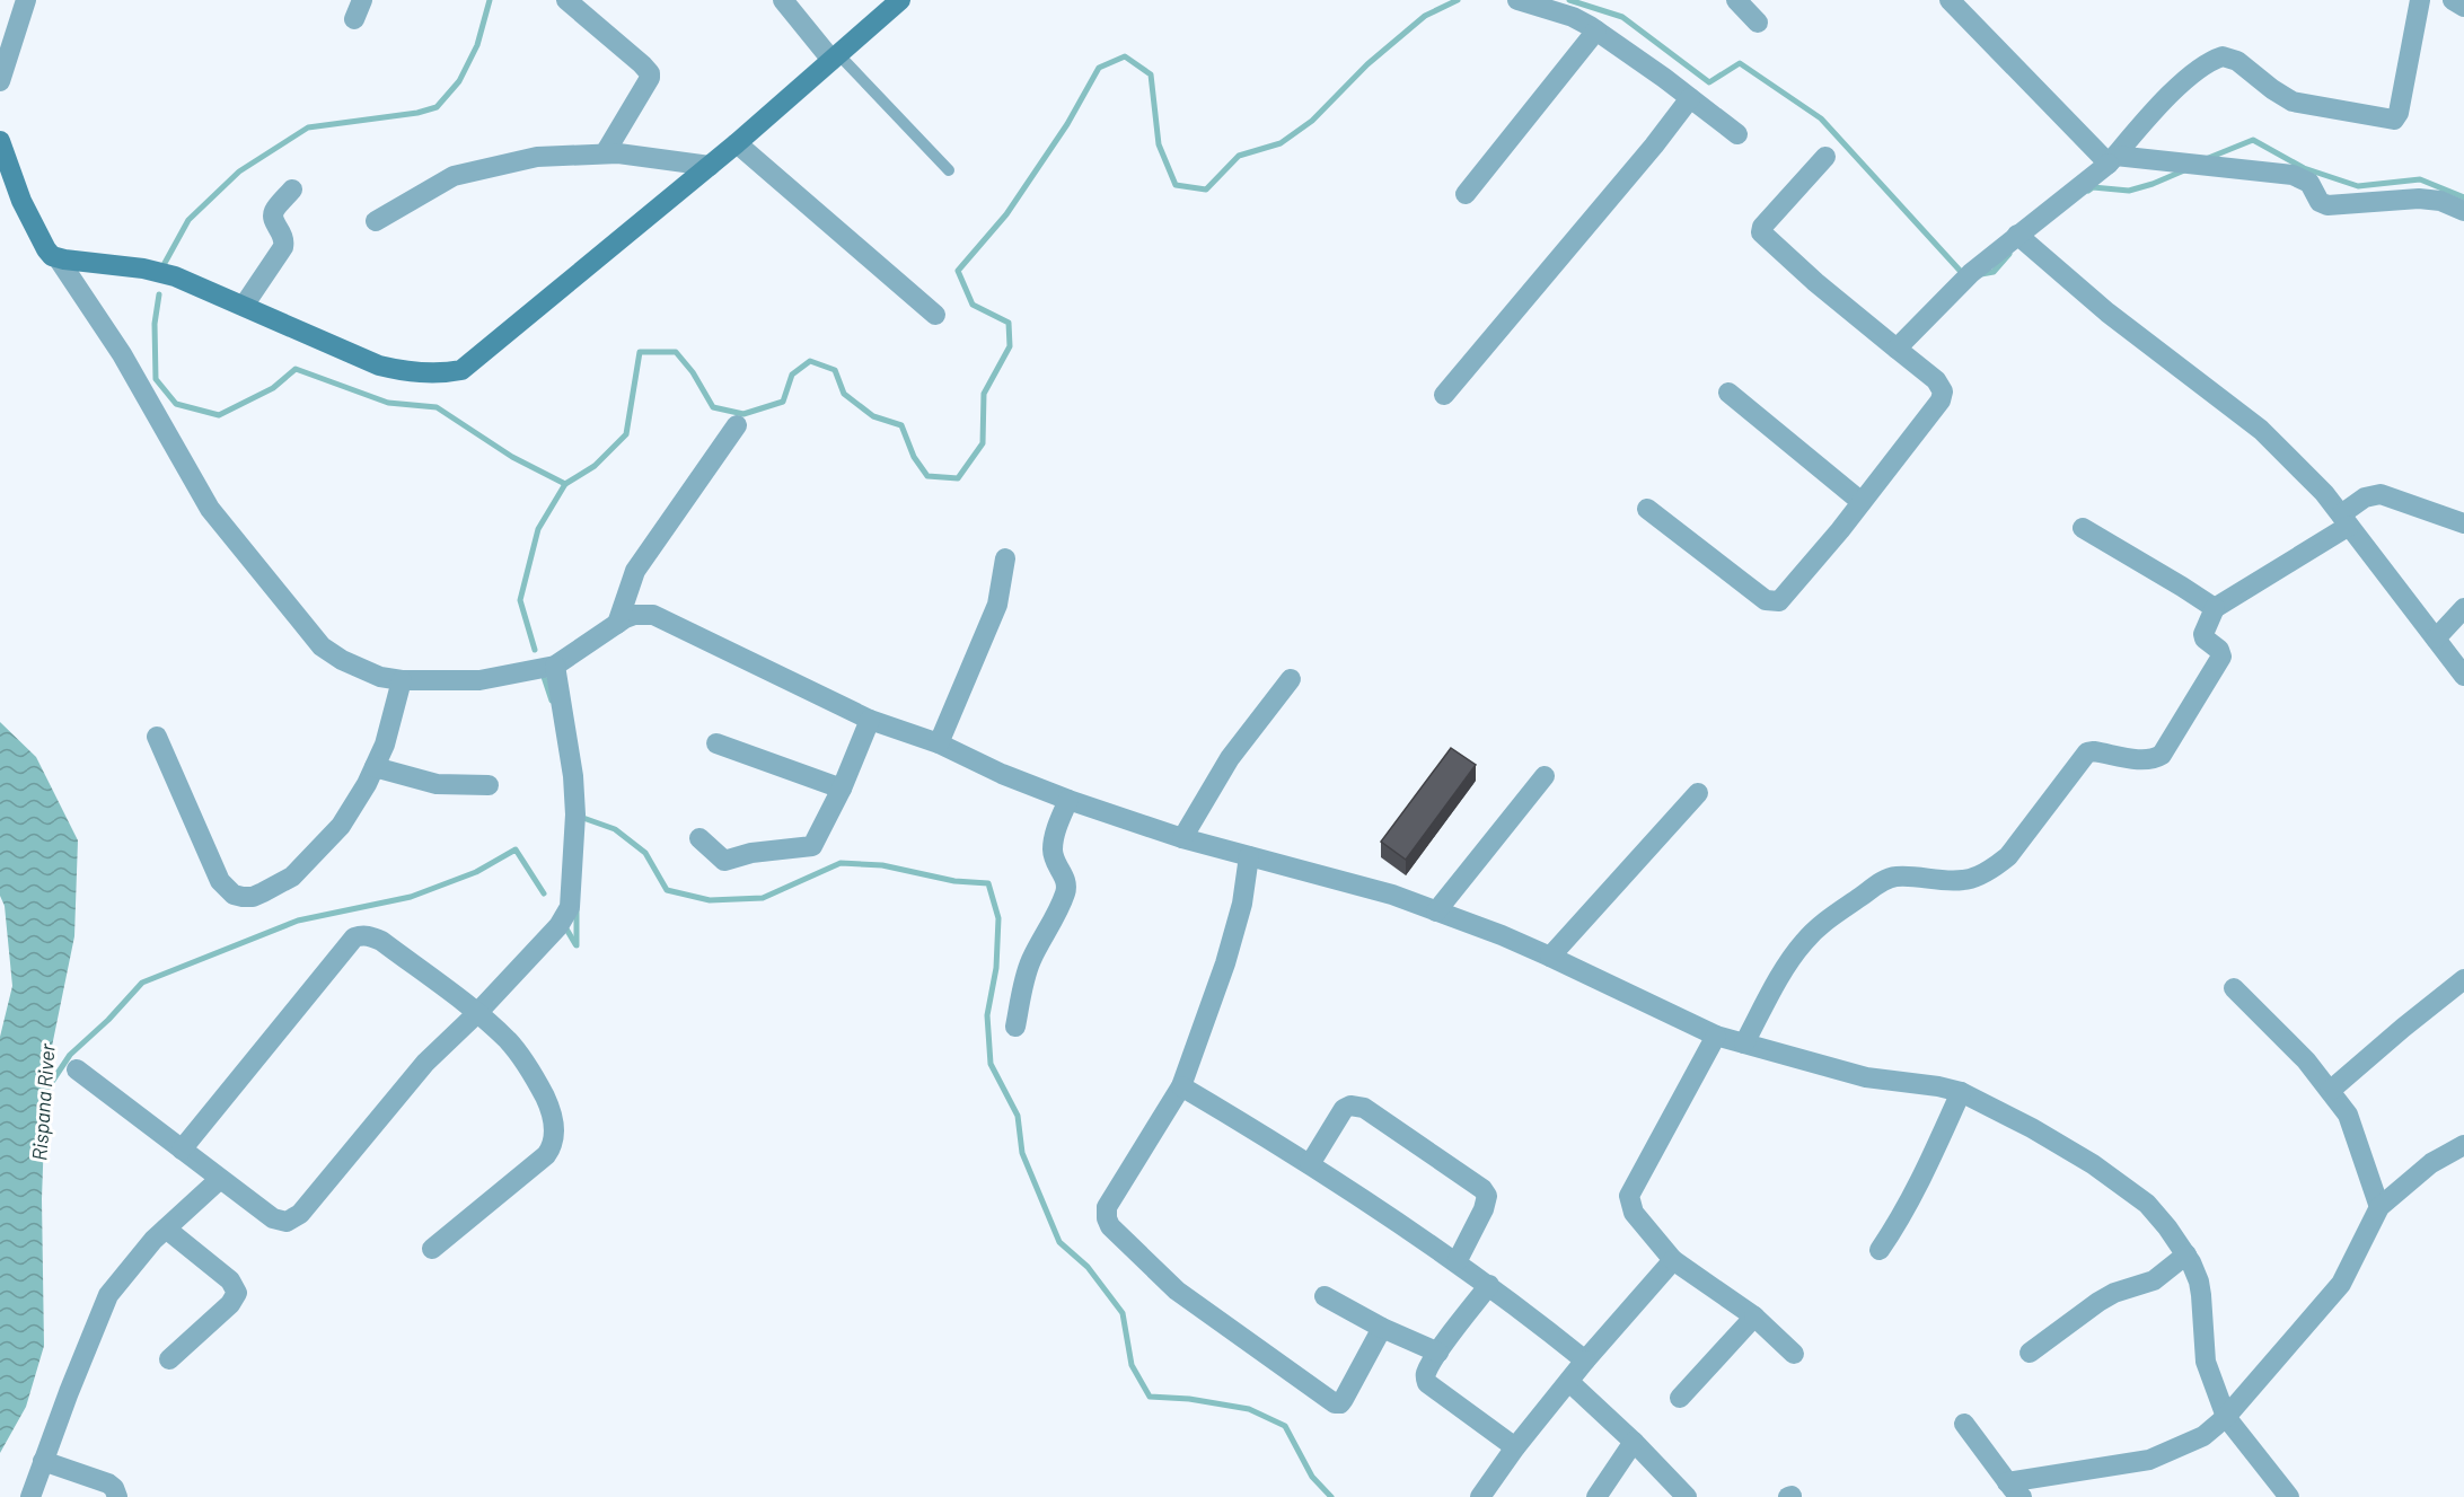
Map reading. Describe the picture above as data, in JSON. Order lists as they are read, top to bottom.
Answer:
{
  "water": ["Rispana River"]
}
